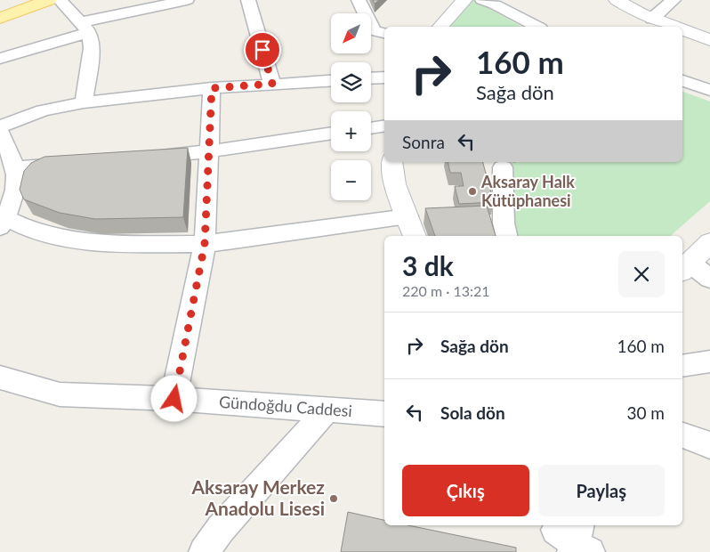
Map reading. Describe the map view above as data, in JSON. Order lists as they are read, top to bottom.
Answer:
{
  "streets": {
    "street": ["Gündoğdu Caddesi"]
  },
  "places": ["Aksaray Halk Kütüphanesi", "Aksaray Merkez Anadolu Lisesi"],
  "north": "bottom left",
  "page": {
    "map_buttons": ["+", "−"],
    "turn": ["160 m", "Sağa dön"],
    "then": "Sonra",
    "heading": ["3 dk", "220 m · 13:21"],
    "list": [
      {
        "name": "Sağa dön",
        "value": "160 m"
      },
      {
        "name": "Sola dön",
        "value": "30 m"
      }
    ],
    "buttons": ["Çıkış", "Paylaş"]
  }
}
